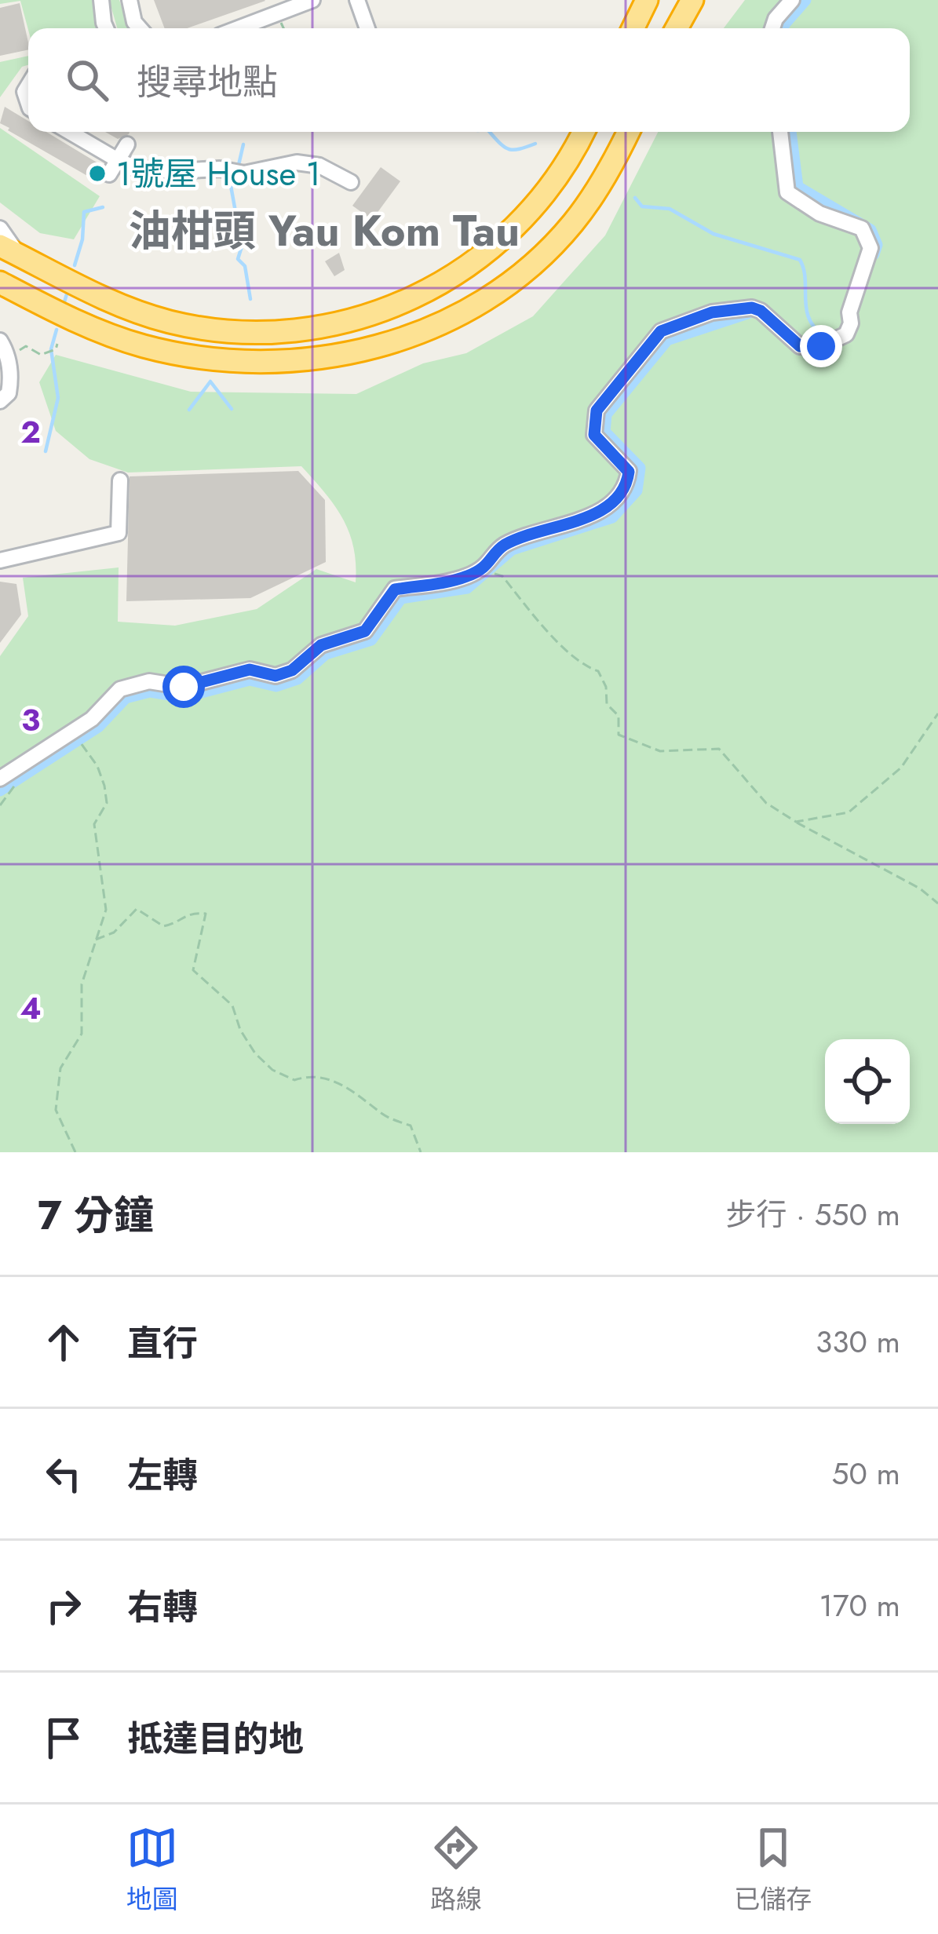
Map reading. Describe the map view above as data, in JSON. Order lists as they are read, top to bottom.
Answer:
{
  "districts": ["油柑頭 Yau Kom Tau"],
  "places": ["1號屋 House 1"],
  "page": {
    "search": "搜尋地點",
    "heading": ["7 分鐘", "步行 · 550 m"],
    "list": [
      ["直行", "330 m"],
      ["左轉", "50 m"],
      ["右轉", "170 m"],
      "抵達目的地"
    ],
    "nav": ["地圖", "路線", "已儲存"]
  },
  "grid": {
    "rows": ["2", "3", "4"]
  }
}
